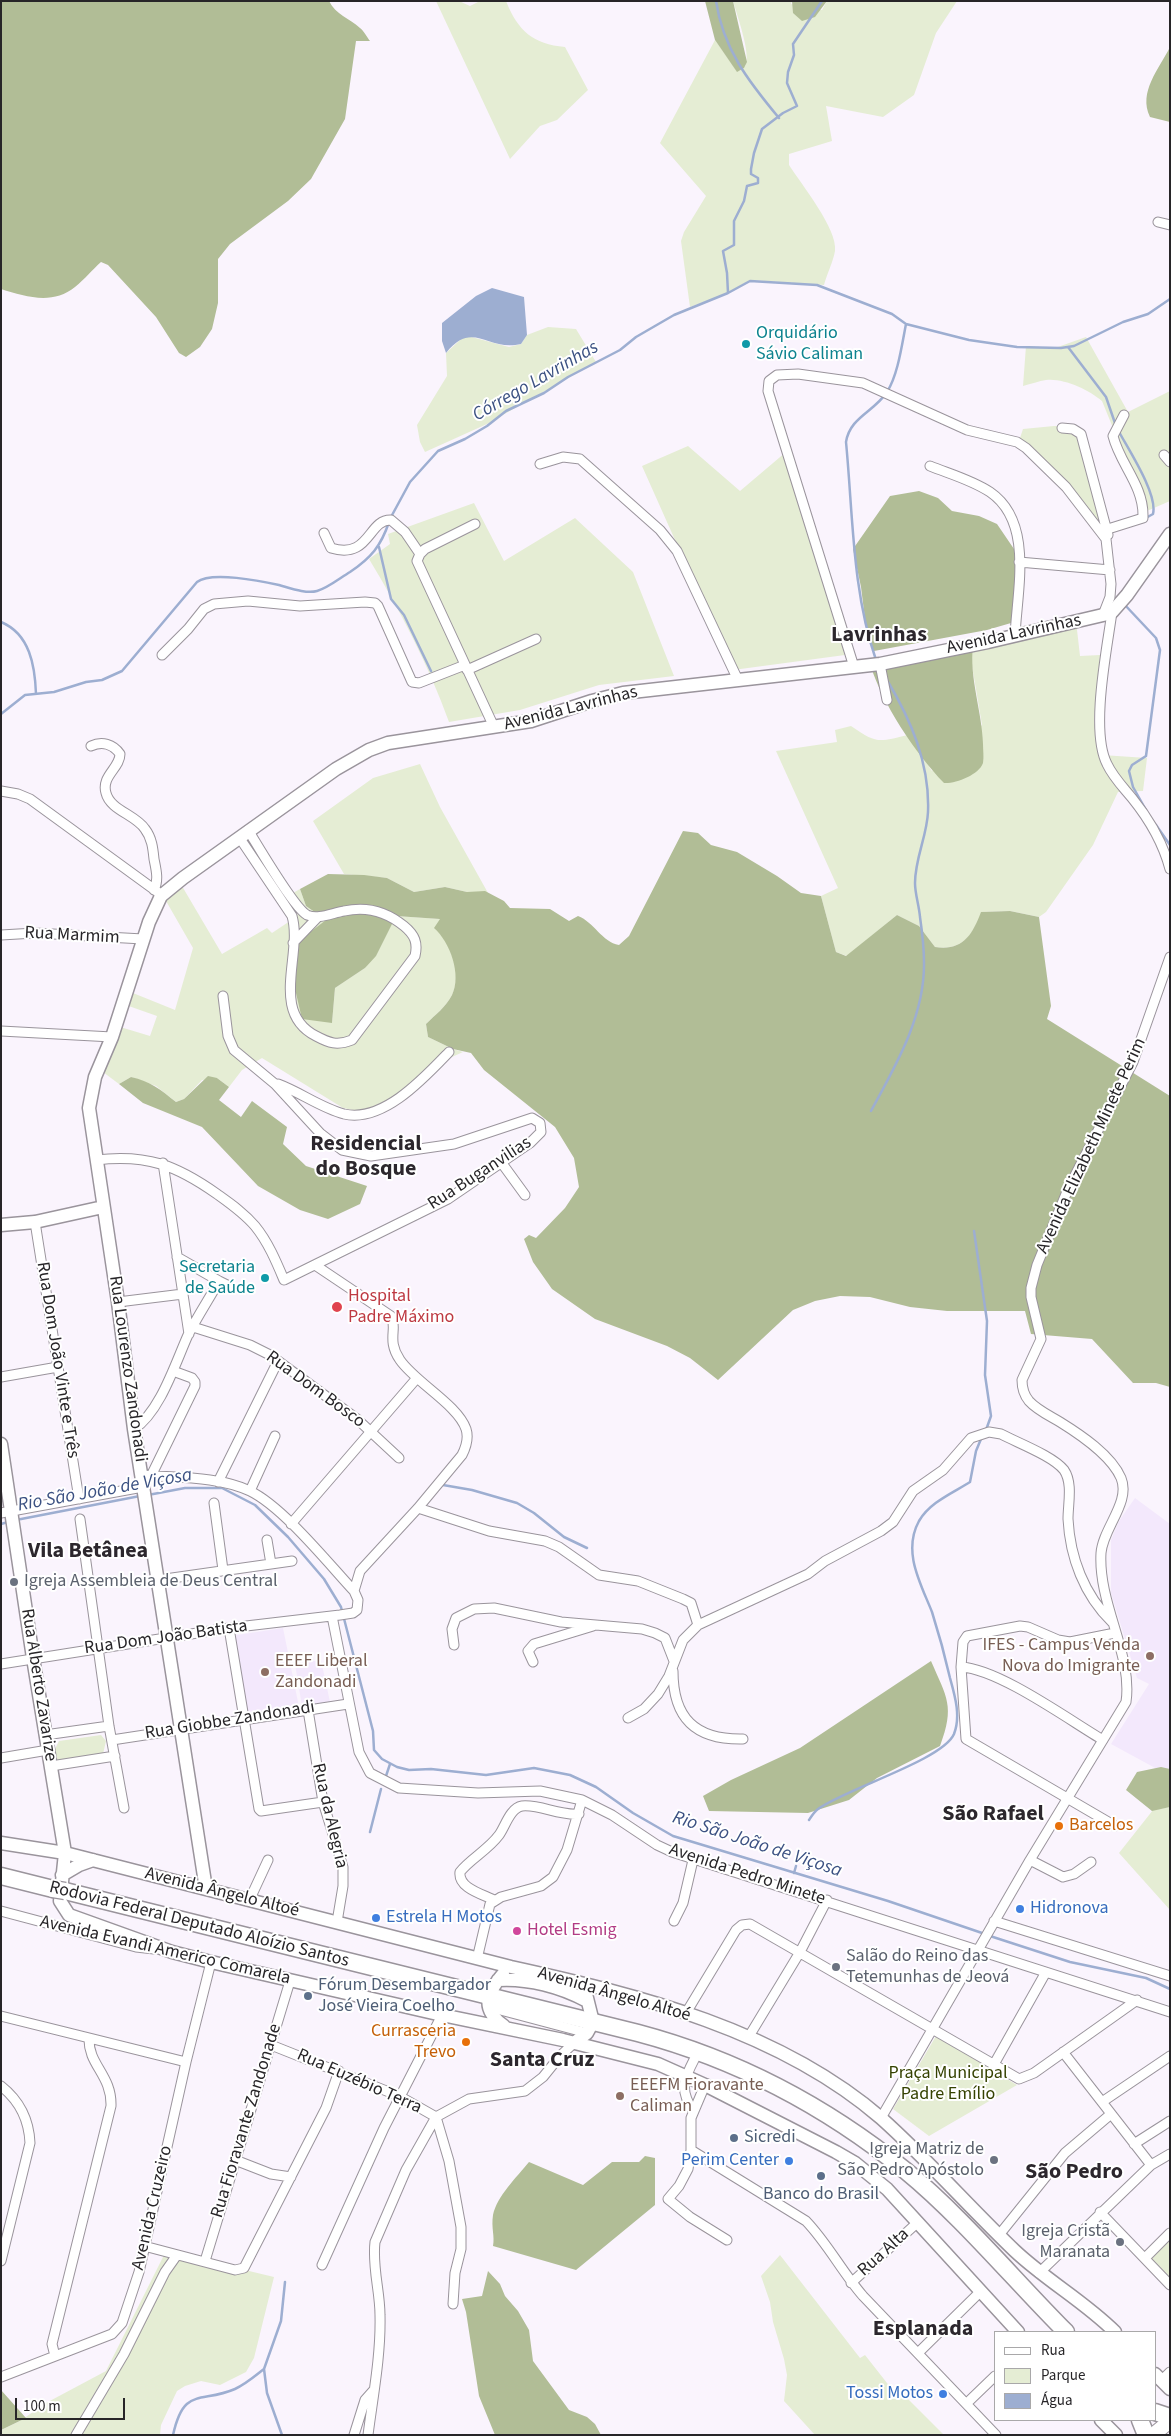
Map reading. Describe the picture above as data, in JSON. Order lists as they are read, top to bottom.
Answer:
{
  "streets": {
    "highway": ["Rodovia Federal Deputado Aloízio Santos"],
    "street": [
      "Avenida Lavrinhas",
      "Rua Marmim",
      "Avenida Elizabeth Minete Perim",
      "Rua Buganvilias",
      "Rua Dom João Vinte e Três",
      "Rua Lourenzo Zandonadi",
      "Rua Dom Bosco",
      "Rua Dom João Batista",
      "Rua Alberto Zavarize",
      "Rua Giobbe Zandonadi",
      "Rua da Alegria",
      "Avenida Pedro Minete",
      "Avenida Ângelo Altoé",
      "Avenida Evandi Americo Comarela",
      "Rua Euzébio Terra",
      "Rua Fioravante Zandonade",
      "Avenida Cruzeiro",
      "Rua Alta"
    ]
  },
  "crossings": [
    ["Avenida Lavrinhas", "Rua Lourenzo Zandonadi"],
    ["Rua Marmim", "Rua Lourenzo Zandonadi"],
    ["Avenida Elizabeth Minete Perim", "Avenida Pedro Minete"],
    ["Avenida Elizabeth Minete Perim", "Avenida Ângelo Altoé"],
    ["Rua Lourenzo Zandonadi", "Rua Dom João Batista"],
    ["Rua Lourenzo Zandonadi", "Rua Giobbe Zandonadi"],
    ["Rua Lourenzo Zandonadi", "Avenida Ângelo Altoé"],
    ["Rua Dom João Batista", "Rua Alberto Zavarize"],
    ["Rua Dom João Batista", "Avenida Pedro Minete"],
    ["Rua Alberto Zavarize", "Avenida Ângelo Altoé"],
    ["Rua Giobbe Zandonadi", "Rua da Alegria"],
    ["Rua Giobbe Zandonadi", "Avenida Pedro Minete"],
    ["Rua da Alegria", "Avenida Ângelo Altoé"],
    ["Avenida Evandi Americo Comarela", "Rua Fioravante Zandonade"],
    ["Avenida Evandi Americo Comarela", "Avenida Cruzeiro"],
    ["Avenida Evandi Americo Comarela", "Rua Alta"],
    ["Rua Euzébio Terra", "Rua Fioravante Zandonade"]
  ],
  "districts": [
    "Lavrinhas",
    "Residencial do Bosque",
    "Vila Betânea",
    "São Rafael",
    "Santa Cruz",
    "São Pedro",
    "Esplanada"
  ],
  "water": ["Córrego Lavrinhas", "Rio São João de Viçosa"],
  "parks": ["Praça Municipal Padre Emílio"],
  "places": [
    "Orquidário Sávio Caliman",
    "Secretaria de Saúde",
    "Hospital Padre Máximo",
    "Igreja Assembleia de Deus Central",
    "IFES - Campus Venda Nova do Imigrante",
    "EEEF Liberal Zandonadi",
    "Barcelos",
    "Hidronova",
    "Estrela H Motos",
    "Hotel Esmig",
    "Salão do Reino das Tetemunhas de Jeová",
    "Fórum Desembargador José Vieira Coelho",
    "Currasceria Trevo",
    "EEEFM Fioravante Caliman",
    "Sicredi",
    "Igreja Matriz de São Pedro Apóstolo",
    "Perim Center",
    "Banco do Brasil",
    "Igreja Cristã Maranata",
    "Tossi Motos"
  ],
  "legend": ["Rua", "Parque", "Água"],
  "scale_bar": "100 m"
}
